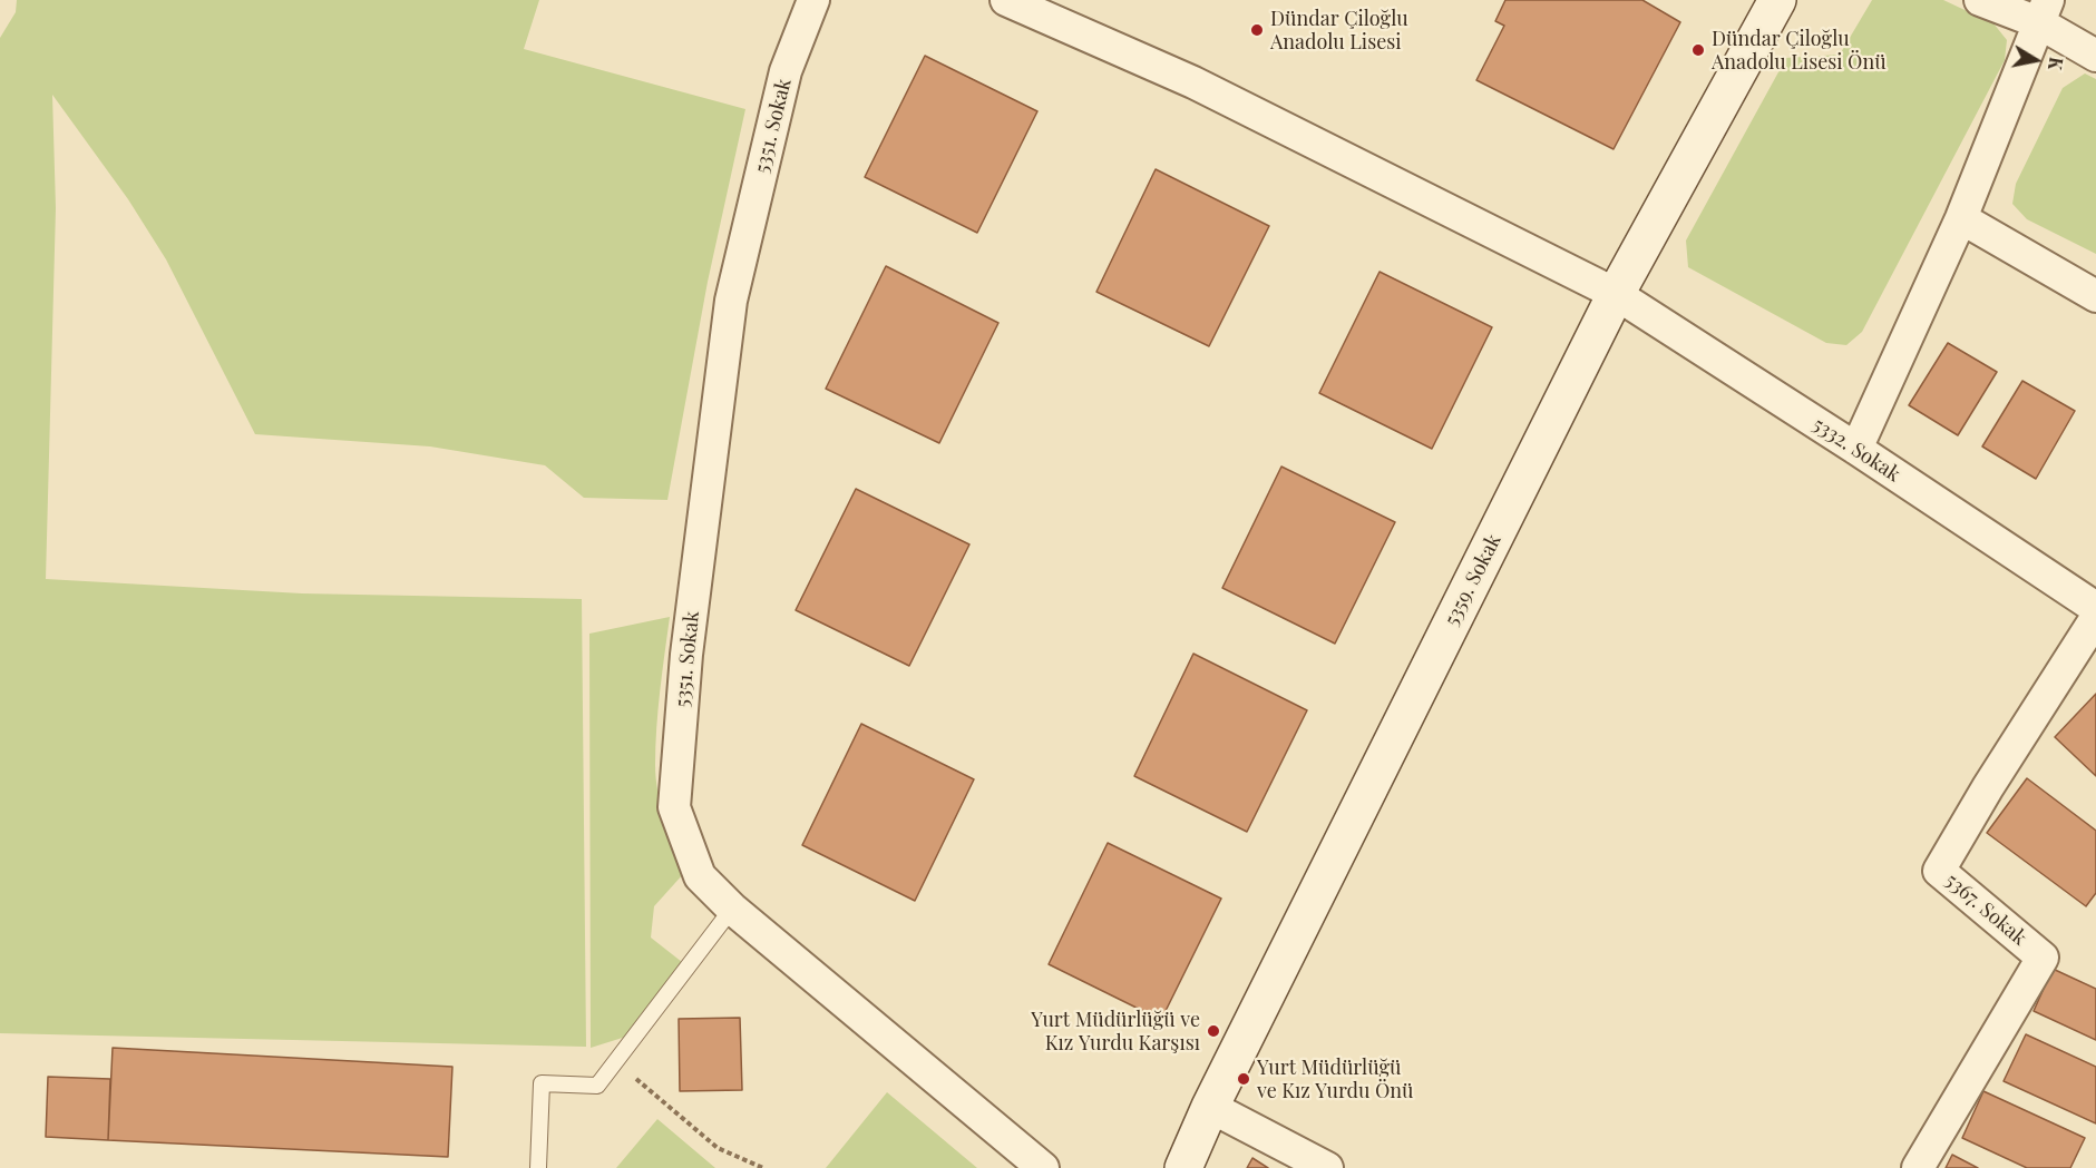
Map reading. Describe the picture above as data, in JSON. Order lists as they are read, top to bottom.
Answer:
{
  "streets": {
    "street": [
      "5351. Sokak",
      "5332. Sokak",
      "5359. Sokak",
      "5367. Sokak"
    ]
  },
  "crossings": [
    ["5332. Sokak", "5359. Sokak"]
  ],
  "places": [
    "Dündar Çiloğlu Anadolu Lisesi",
    "Dündar Çiloğlu Anadolu Lisesi Önü",
    "Yurt Müdürlüğü ve Kız Yurdu Karşısı",
    "Yurt Müdürlüğü ve Kız Yurdu Önü"
  ],
  "north": "right"
}
